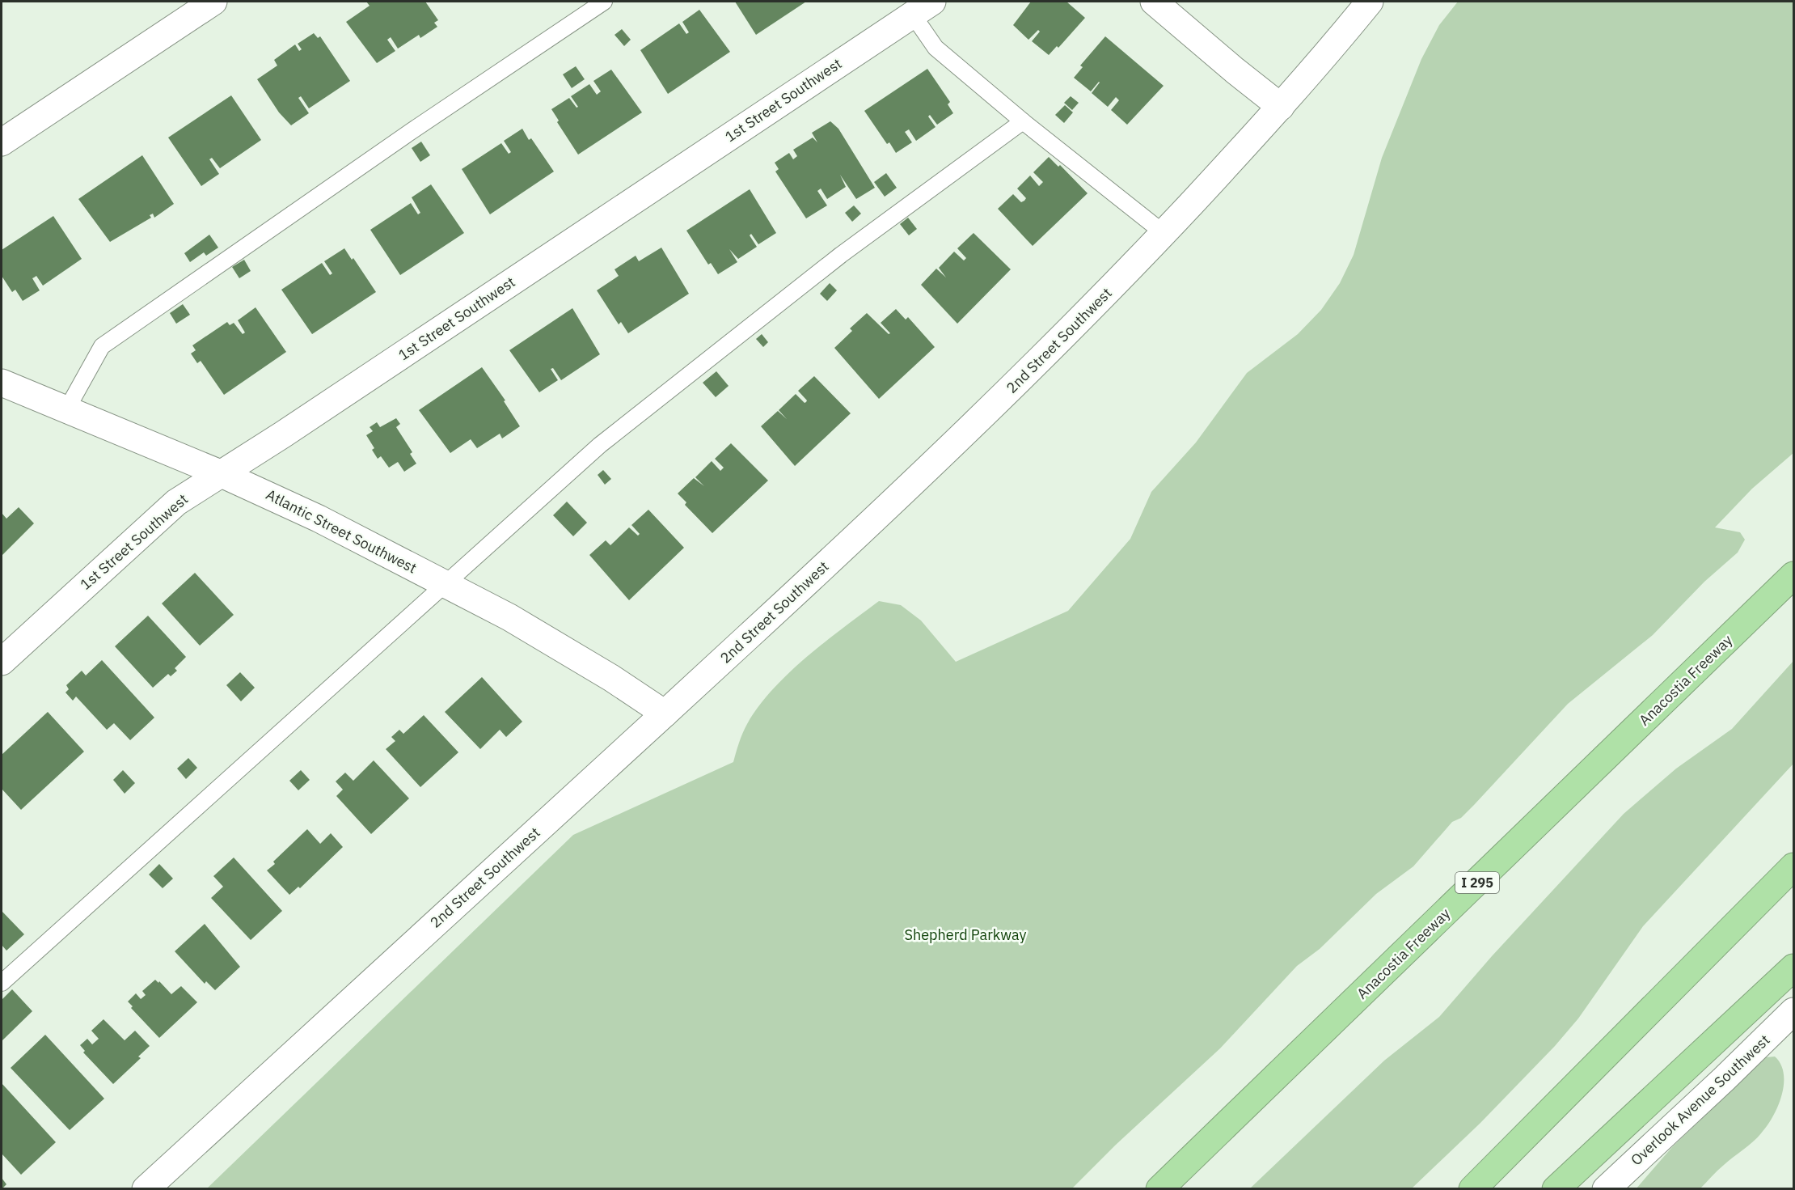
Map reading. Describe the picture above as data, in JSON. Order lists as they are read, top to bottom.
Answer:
{
  "streets": {
    "highway": ["Anacostia Freeway", "I 295"],
    "street": [
      "1st Street Southwest",
      "2nd Street Southwest",
      "Atlantic Street Southwest",
      "Overlook Avenue Southwest"
    ]
  },
  "crossings": [
    ["1st Street Southwest", "Atlantic Street Southwest"],
    ["2nd Street Southwest", "Atlantic Street Southwest"]
  ],
  "parks": ["Shepherd Parkway"]
}
